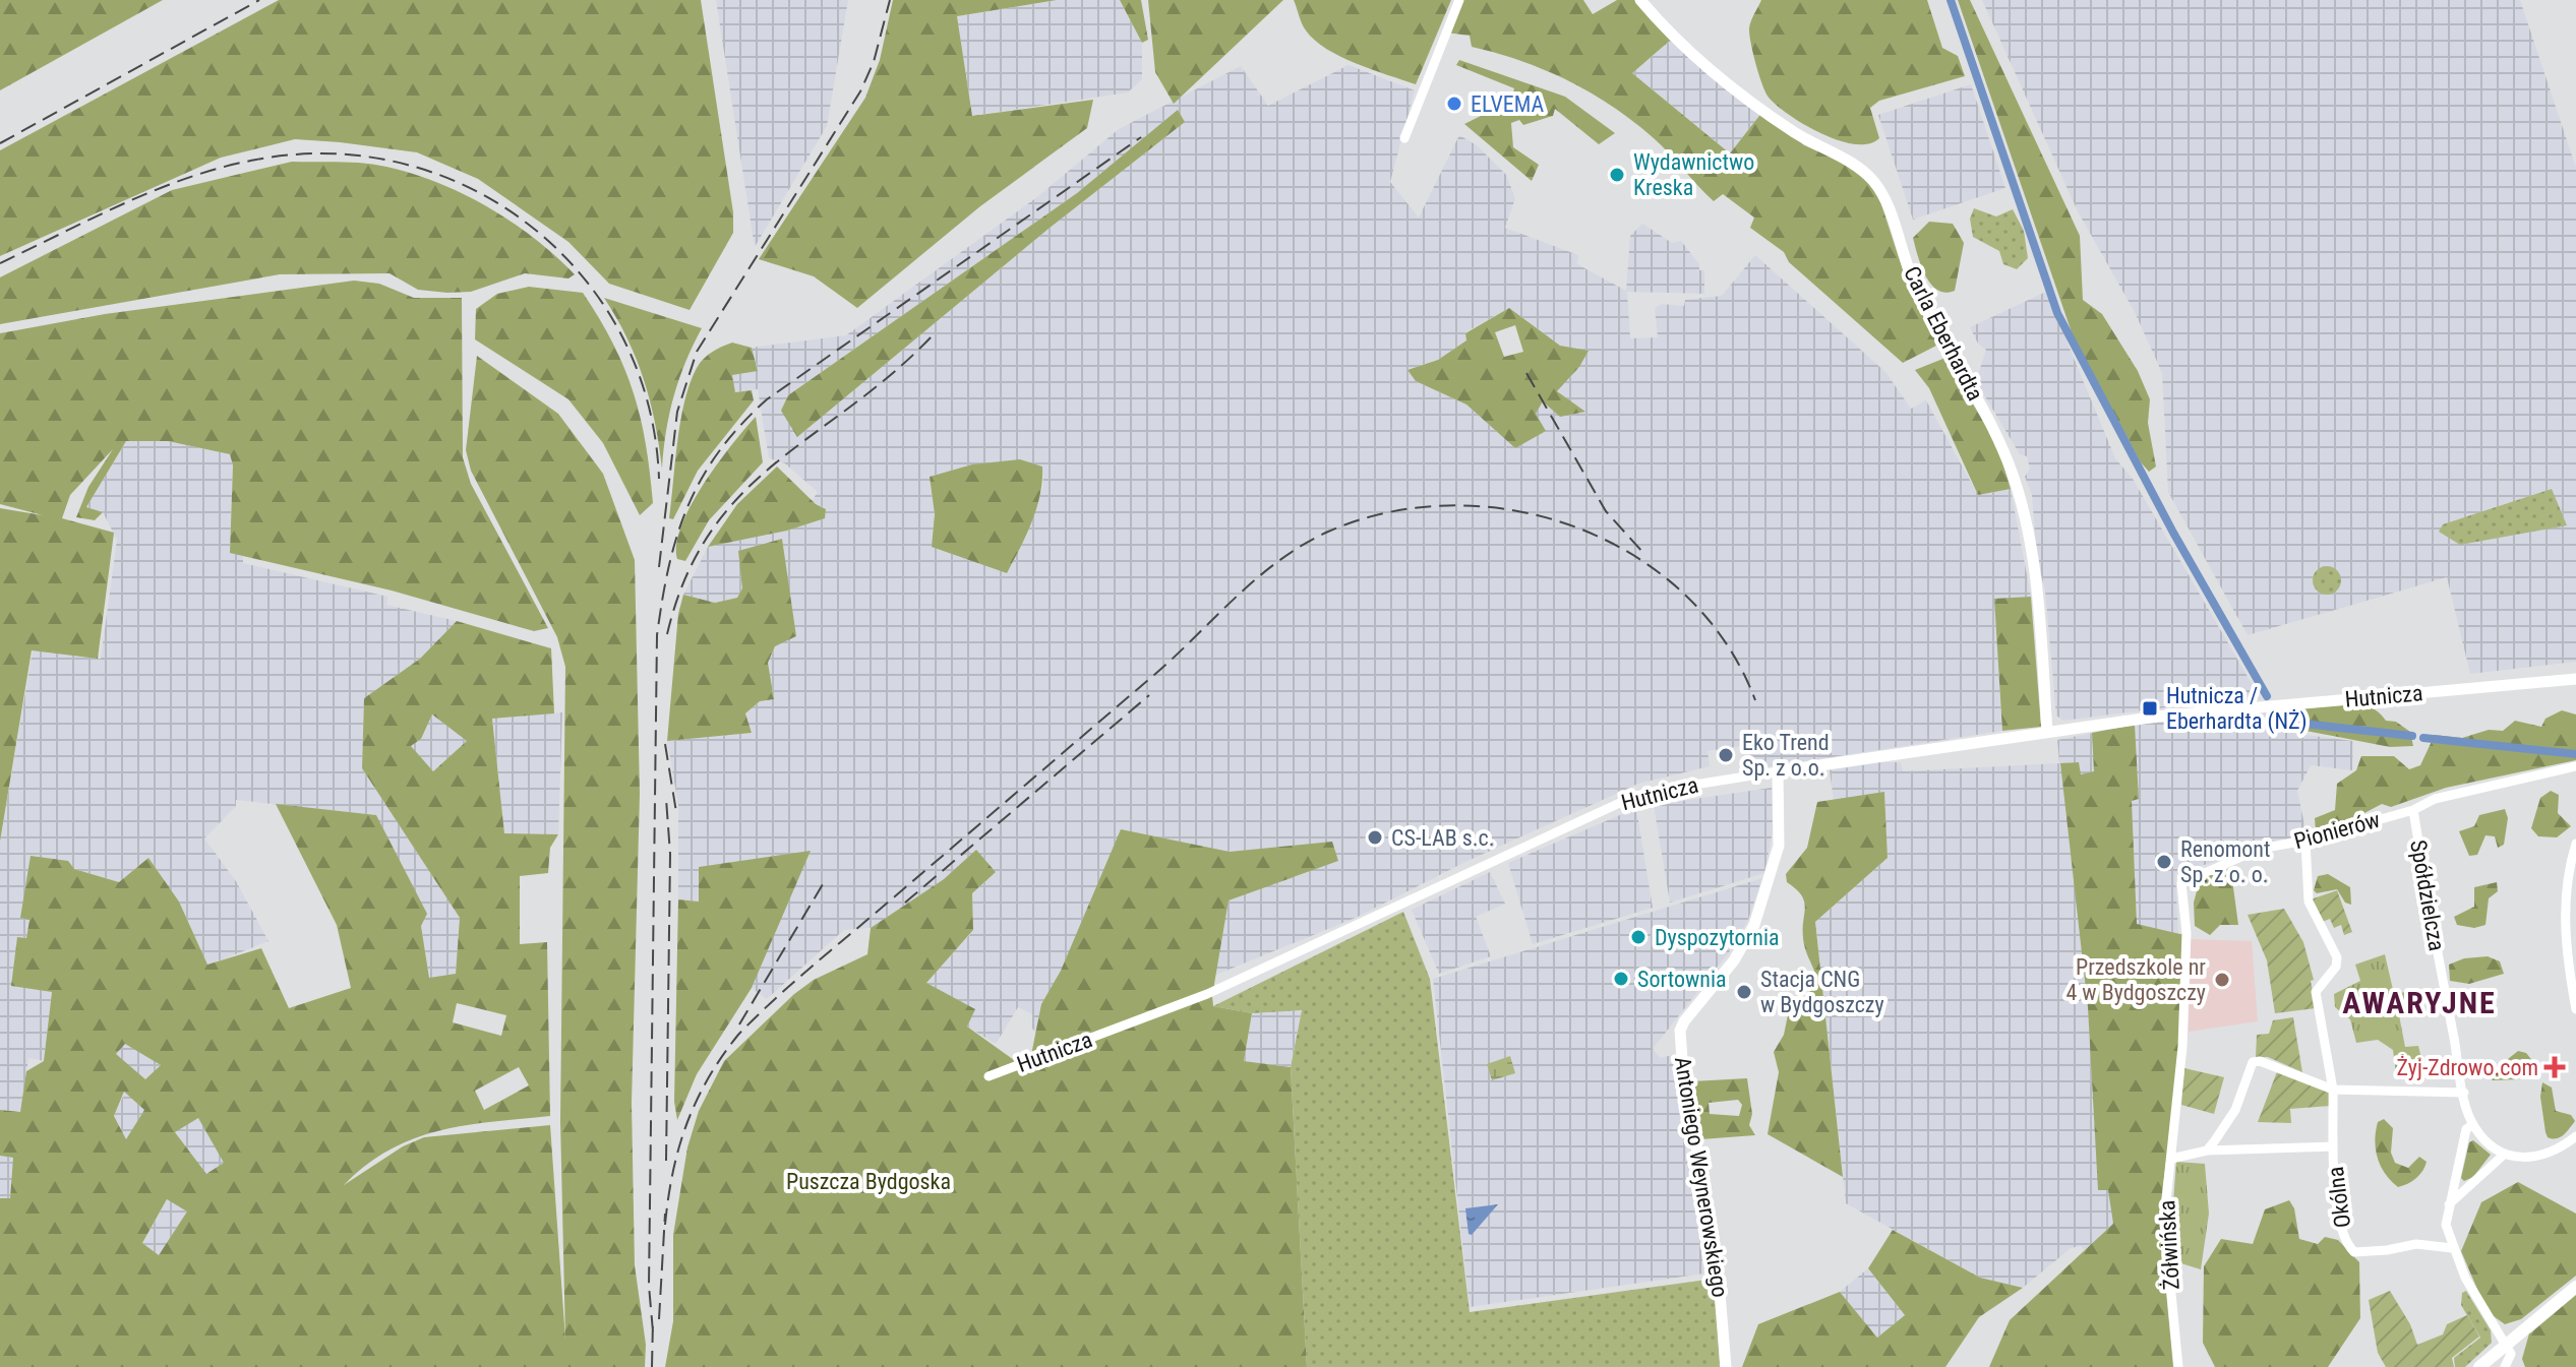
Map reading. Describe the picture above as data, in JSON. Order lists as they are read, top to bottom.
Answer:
{
  "streets": {
    "street": [
      "Carla Eberhardta",
      "Hutnicza",
      "Pionierów",
      "Spółdzielcza",
      "Antoniego Weynerowskiego",
      "Okólna",
      "Żółwińska"
    ]
  },
  "crossings": [
    ["Carla Eberhardta", "Hutnicza"],
    ["Hutnicza", "Antoniego Weynerowskiego"],
    ["Pionierów", "Spółdzielcza"],
    ["Pionierów", "Okólna"],
    ["Pionierów", "Żółwińska"]
  ],
  "districts": ["AWARYJNE"],
  "parks": ["Puszcza Bydgoska"],
  "places": {
    "other": [
      "ELVEMA",
      "Wydawnictwo Kreska",
      "Eko Trend Sp. z o.o.",
      "CS-LAB s.c.",
      "Renomont Sp. z o. o.",
      "Dyspozytornia",
      "Sortownia",
      "Przedszkole nr 4 w Bydgoszczy",
      "Stacja CNG w Bydgoszczy"
    ],
    "transit": ["Hutnicza / Eberhardta (NŻ)"],
    "health": ["Żyj-Zdrowo.com"]
  }
}
